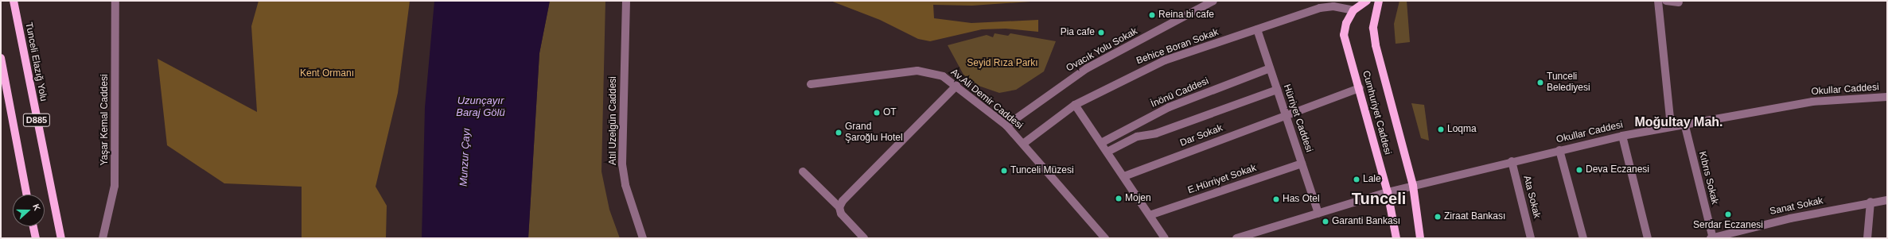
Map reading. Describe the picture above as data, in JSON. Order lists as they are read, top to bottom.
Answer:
{
  "streets": {
    "main road": ["Tunceli Elazığ Yolu", "Cumhuriyet Caddesi", "D885"],
    "street": [
      "Behice Boran Sokak",
      "Ovacık Yolu Sokak",
      "Okullar Caddesi",
      "İnönü Caddesi",
      "Av.Ali Demir Caddesi",
      "Hürriyet Caddesi",
      "Yaşar Kemal Caddesi",
      "Atıl Uzelgün Caddesi",
      "Dar Sokak",
      "Kıbrıs Sokak",
      "E.Hürriyet Sokak",
      "Ata Sokak",
      "Sanat Sokak"
    ]
  },
  "crossings": [
    ["Behice Boran Sokak", "Av.Ali Demir Caddesi"],
    ["Behice Boran Sokak", "Cumhuriyet Caddesi"],
    ["Behice Boran Sokak", "Hürriyet Caddesi"],
    ["Ovacık Yolu Sokak", "Av.Ali Demir Caddesi"],
    ["Okullar Caddesi", "Cumhuriyet Caddesi"],
    ["Okullar Caddesi", "Hürriyet Caddesi"],
    ["Okullar Caddesi", "Kıbrıs Sokak"],
    ["Okullar Caddesi", "Ata Sokak"],
    ["İnönü Caddesi", "Hürriyet Caddesi"],
    ["Cumhuriyet Caddesi", "Dar Sokak"],
    ["Hürriyet Caddesi", "Dar Sokak"],
    ["Hürriyet Caddesi", "E.Hürriyet Sokak"],
    ["Kıbrıs Sokak", "Sanat Sokak"]
  ],
  "districts": ["Moğultay Mah.", "Tunceli"],
  "water": ["Uzunçayır Baraj Gölü", "Munzur Çayı"],
  "parks": ["Seyid Rıza Parkı", "Kent Ormanı"],
  "places": [
    "Reina bi cafe",
    "Pia cafe",
    "Tunceli Belediyesi",
    "OT",
    "Loqma",
    "Grand Şaroğlu Hotel",
    "Deva Eczanesi",
    "Tunceli Müzesi",
    "Lale",
    "Mojen",
    "Has Otel",
    "Serdar Eczanesi",
    "Ziraat Bankası",
    "Garanti Bankası"
  ],
  "north": "right"
}
